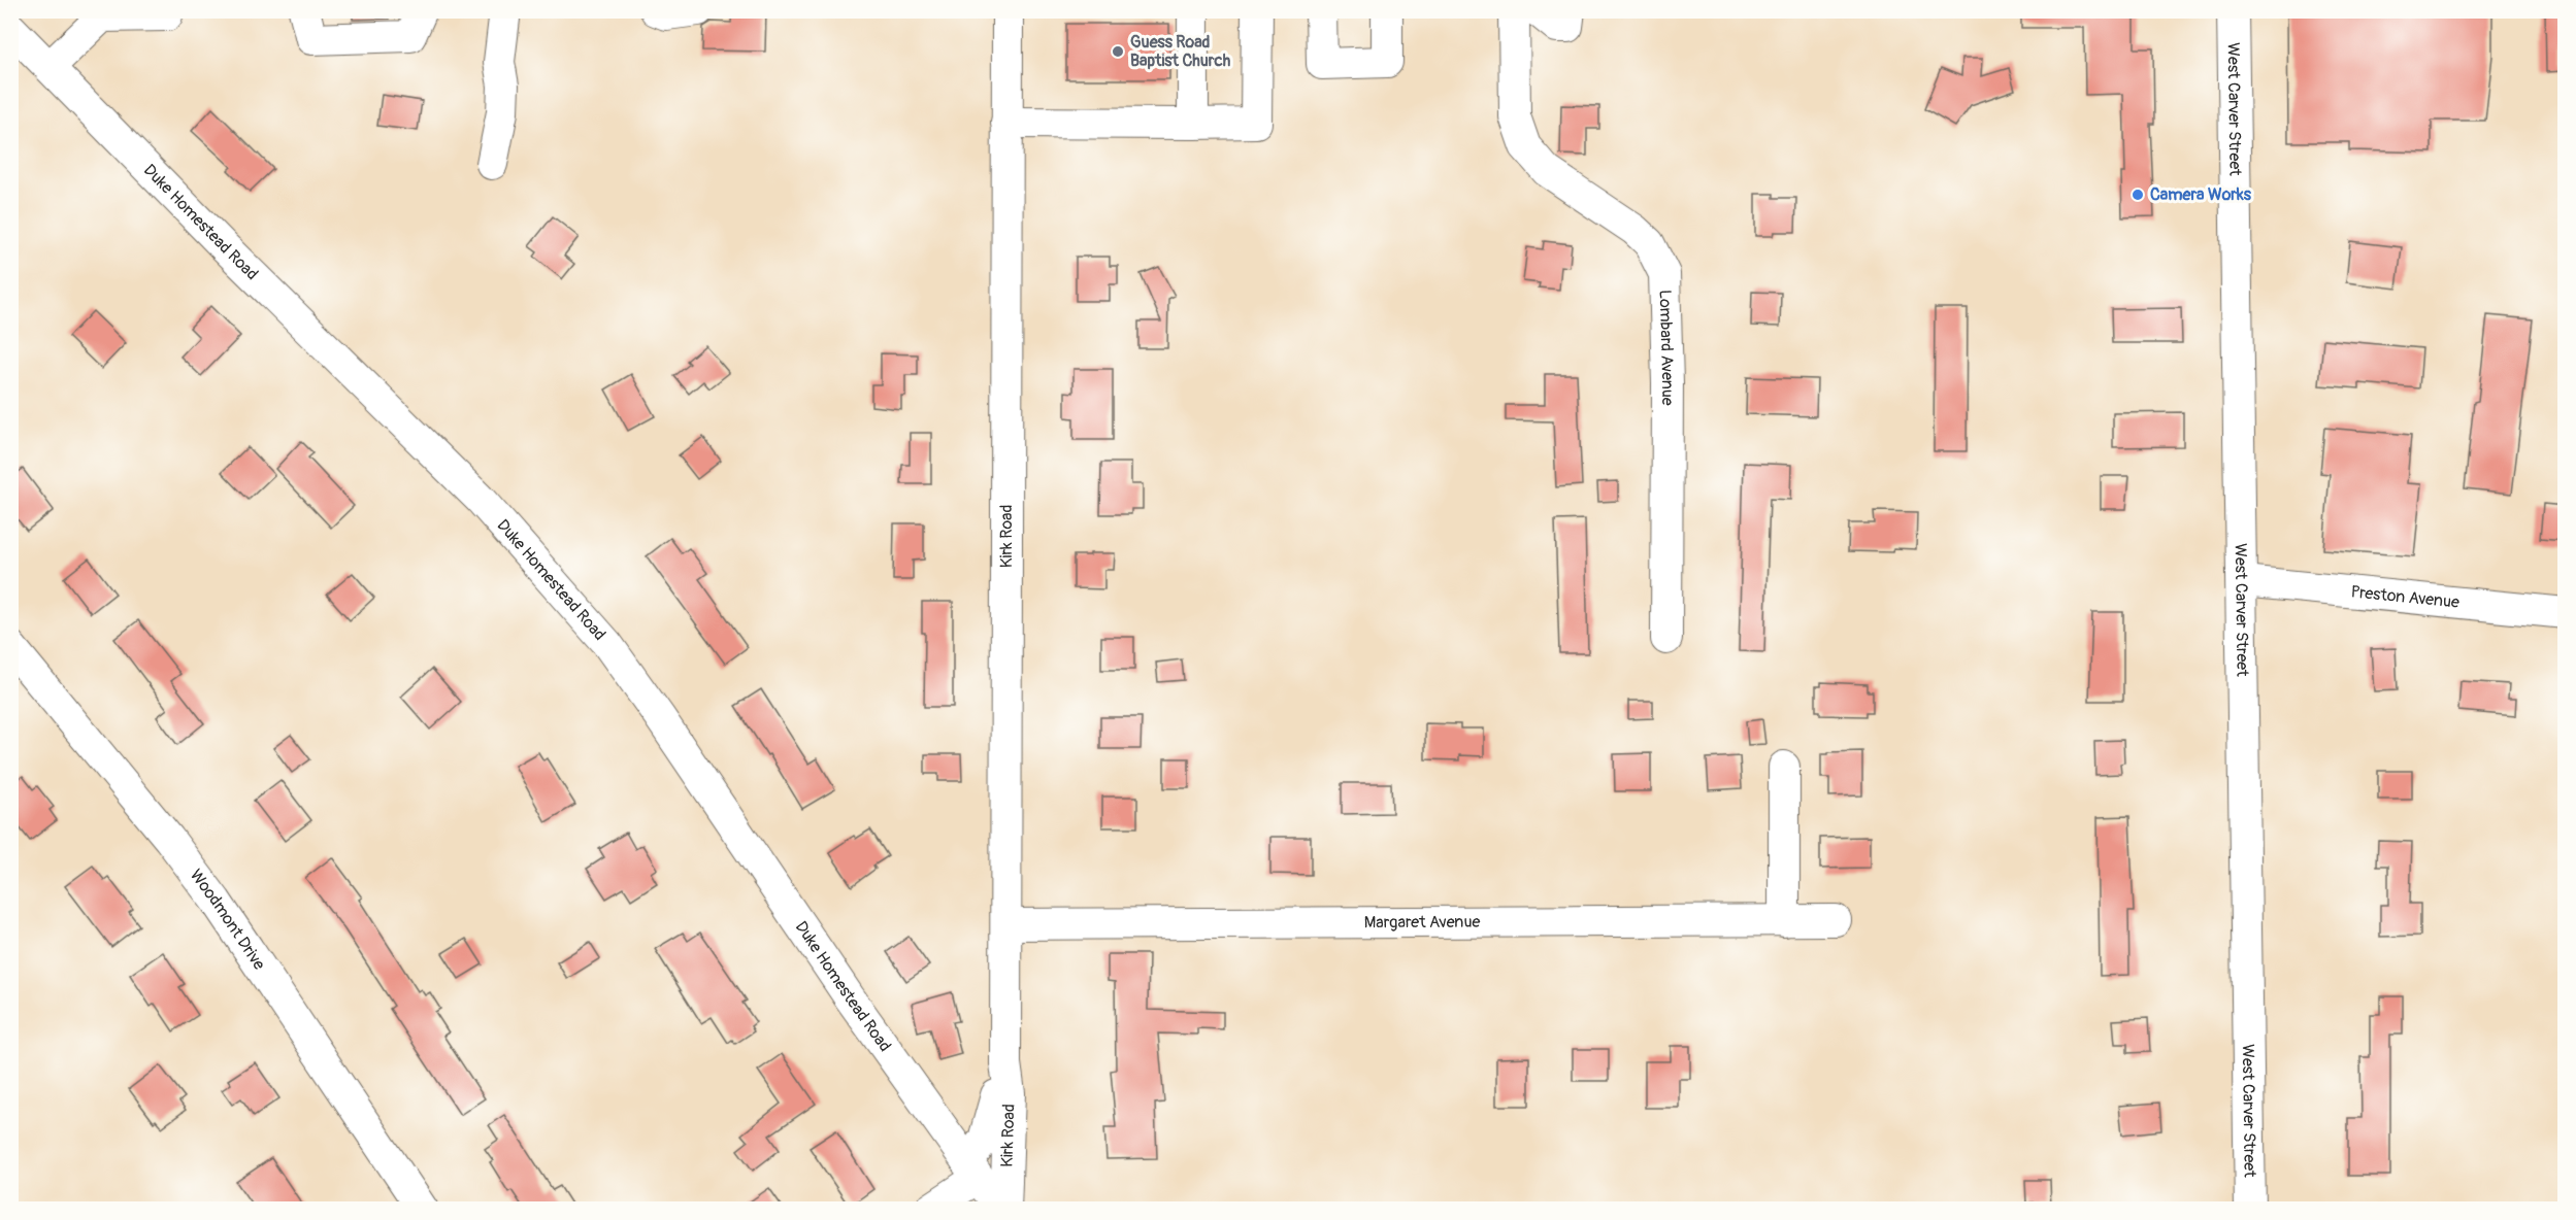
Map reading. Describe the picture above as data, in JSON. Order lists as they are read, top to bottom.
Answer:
{
  "streets": {
    "street": [
      "West Carver Street",
      "Duke Homestead Road",
      "Lombard Avenue",
      "Kirk Road",
      "Preston Avenue",
      "Woodmont Drive",
      "Margaret Avenue"
    ]
  },
  "crossings": [
    ["West Carver Street", "Preston Avenue"],
    ["Duke Homestead Road", "Kirk Road"],
    ["Kirk Road", "Margaret Avenue"]
  ],
  "places": ["Guess Road Baptist Church", "Camera Works"]
}
